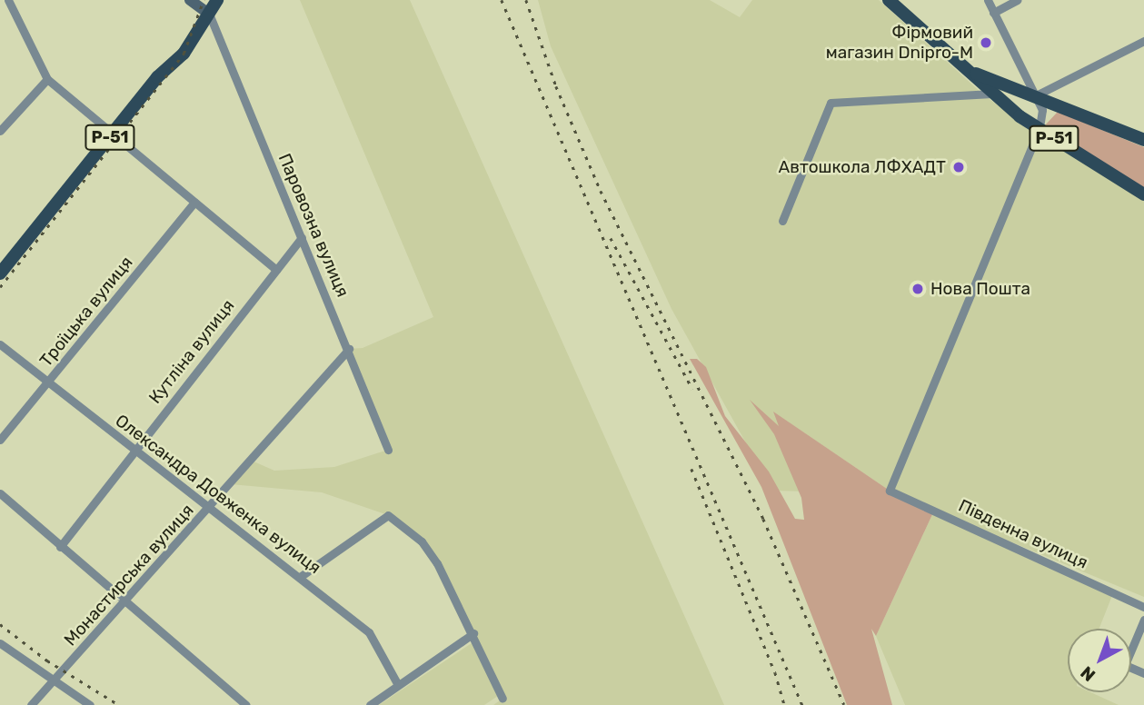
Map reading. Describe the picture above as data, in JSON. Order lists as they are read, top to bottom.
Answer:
{
  "streets": {
    "main road": ["Р-51"],
    "street": [
      "Паровозна вулиця",
      "Троїцька вулиця",
      "Кутліна вулиця",
      "Олександра Довженка вулиця",
      "Південна вулиця",
      "Монастирська вулиця"
    ]
  },
  "crossings": [
    ["Р-51", "Паровозна вулиця"],
    ["Р-51", "Південна вулиця"],
    ["Паровозна вулиця", "Кутліна вулиця"],
    ["Паровозна вулиця", "Монастирська вулиця"],
    ["Троїцька вулиця", "Олександра Довженка вулиця"],
    ["Кутліна вулиця", "Олександра Довженка вулиця"],
    ["Олександра Довженка вулиця", "Монастирська вулиця"]
  ],
  "places": ["Фірмовий магазин Dnipro-M", "Автошкола ЛФХАДТ", "Нова Пошта"],
  "north": "bottom left"
}
